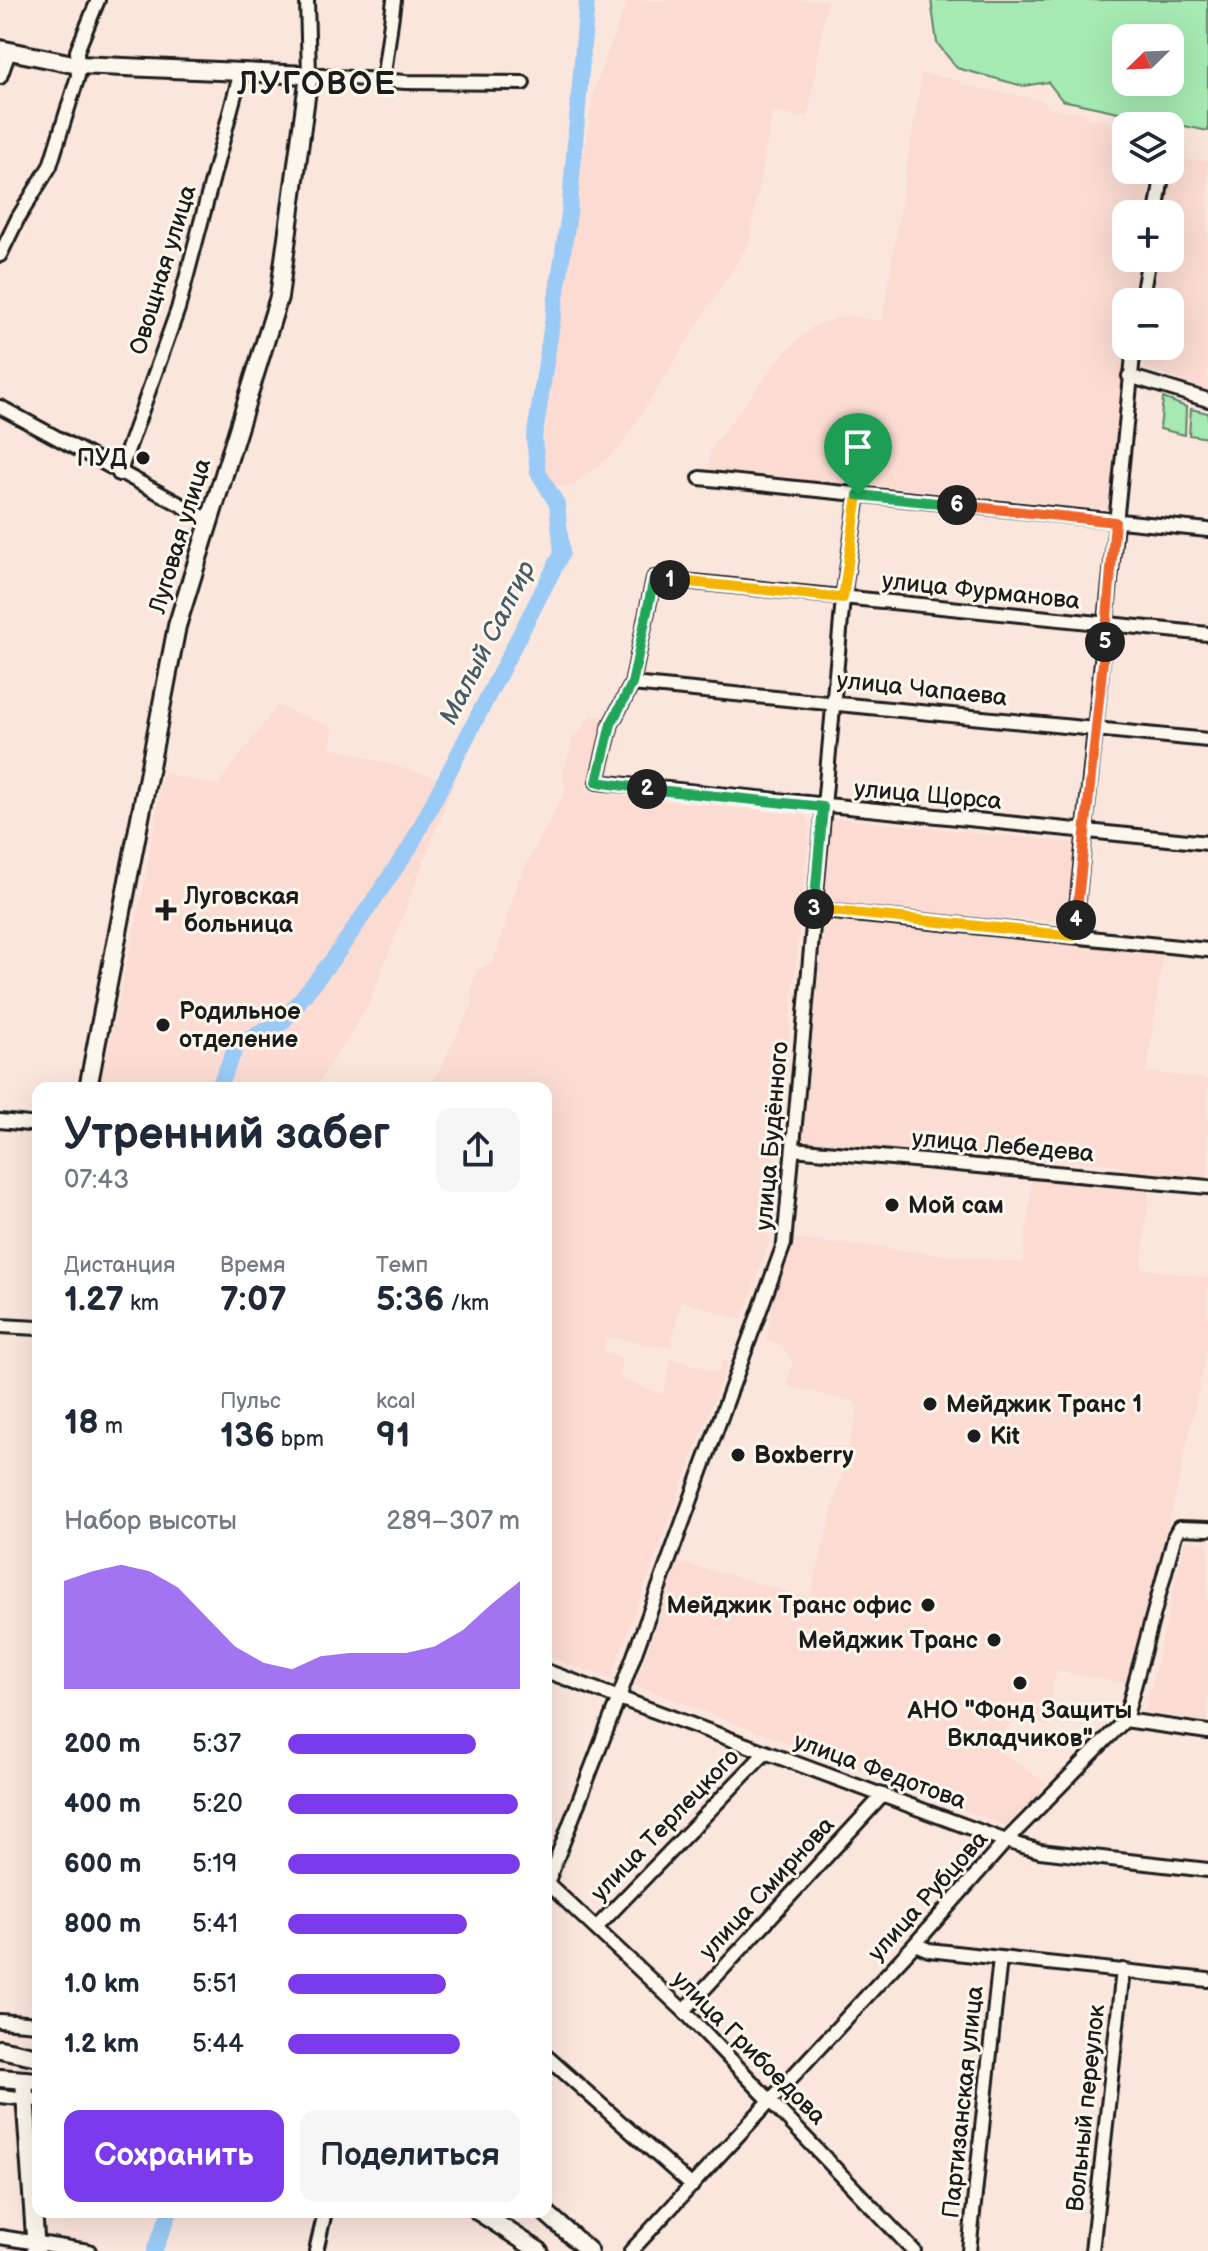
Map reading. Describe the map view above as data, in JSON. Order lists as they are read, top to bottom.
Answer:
{
  "streets": {
    "main road": ["Луговая улица"],
    "street": [
      "Овощная улица",
      "улица Фурманова",
      "улица Чапаева",
      "улица Щорса",
      "улица Будённого",
      "улица Лебедева",
      "улица Федотова",
      "улица Терлецкого",
      "улица Смирнова",
      "улица Рубцова",
      "улица Грибоедова",
      "Партизанская улица",
      "Вольный переулок"
    ]
  },
  "crossings": [
    ["улица Фурманова", "улица Чапаева"],
    ["улица Фурманова", "улица Щорса"],
    ["улица Фурманова", "улица Будённого"],
    ["улица Чапаева", "улица Щорса"],
    ["улица Чапаева", "улица Будённого"],
    ["улица Щорса", "улица Будённого"],
    ["улица Будённого", "улица Лебедева"],
    ["улица Будённого", "улица Федотова"],
    ["улица Федотова", "улица Терлецкого"],
    ["улица Федотова", "улица Смирнова"],
    ["улица Федотова", "улица Рубцова"],
    ["улица Терлецкого", "улица Грибоедова"],
    ["улица Смирнова", "улица Грибоедова"],
    ["улица Рубцова", "улица Грибоедова"]
  ],
  "districts": ["ЛУГОВОЕ"],
  "water": ["Малый Салгир"],
  "places": {
    "other": [
      "ПУД",
      "Родильное отделение",
      "Мой сам",
      "Мейджик Транс 1",
      "Kit",
      "Boxberry",
      "Мейджик Транс офис",
      "Мейджик Транс",
      "АНО \"Фонд Защиты Вкладчиков\""
    ],
    "health": ["Луговская больница"]
  },
  "north": "bottom left",
  "page": {
    "map_buttons": ["+", "−"],
    "pins": [
      "6",
      "1",
      "5",
      "2",
      "3",
      "4"
    ],
    "heading": ["Утренний забег", "07:43"],
    "stats": [
      ["Дистанция", "1.27 km"],
      ["Время", "7:07"],
      ["Темп", "5:36 /km"],
      ["18 m"],
      ["Пульс", "136 bpm"],
      ["kcal", "91"]
    ],
    "chart": ["Набор высоты", "289–307 m"],
    "list": [
      {
        "name": "200 m",
        "note": "5:37"
      },
      {
        "name": "400 m",
        "note": "5:20"
      },
      {
        "name": "600 m",
        "note": "5:19"
      },
      {
        "name": "800 m",
        "note": "5:41"
      },
      {
        "name": "1.0 km",
        "note": "5:51"
      },
      {
        "name": "1.2 km",
        "note": "5:44"
      }
    ],
    "buttons": ["Сохранить", "Поделиться"]
  }
}
